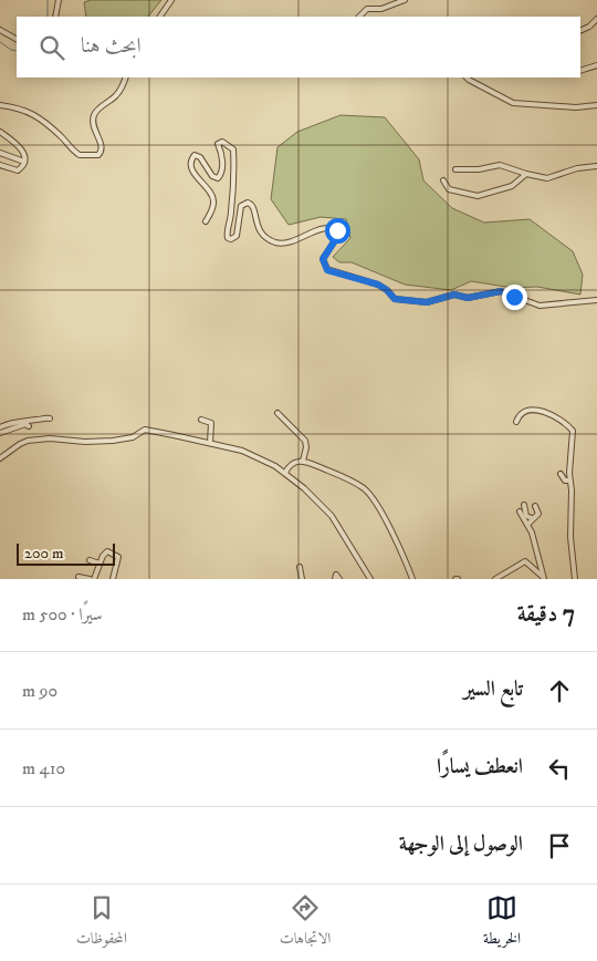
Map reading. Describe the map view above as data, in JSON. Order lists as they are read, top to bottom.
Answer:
{
  "scale_bar": "200 m",
  "page": {
    "search": "ابحث هنا",
    "scale": "200 m",
    "heading": ["7 دقيقة", "سيرًا · 500 m"],
    "list": [
      ["تابع السير", "90 m"],
      ["انعطف يسارًا", "410 m"],
      "الوصول إلى الوجهة"
    ],
    "nav": ["الخريطة", "الاتجاهات", "المحفوظات"]
  }
}
